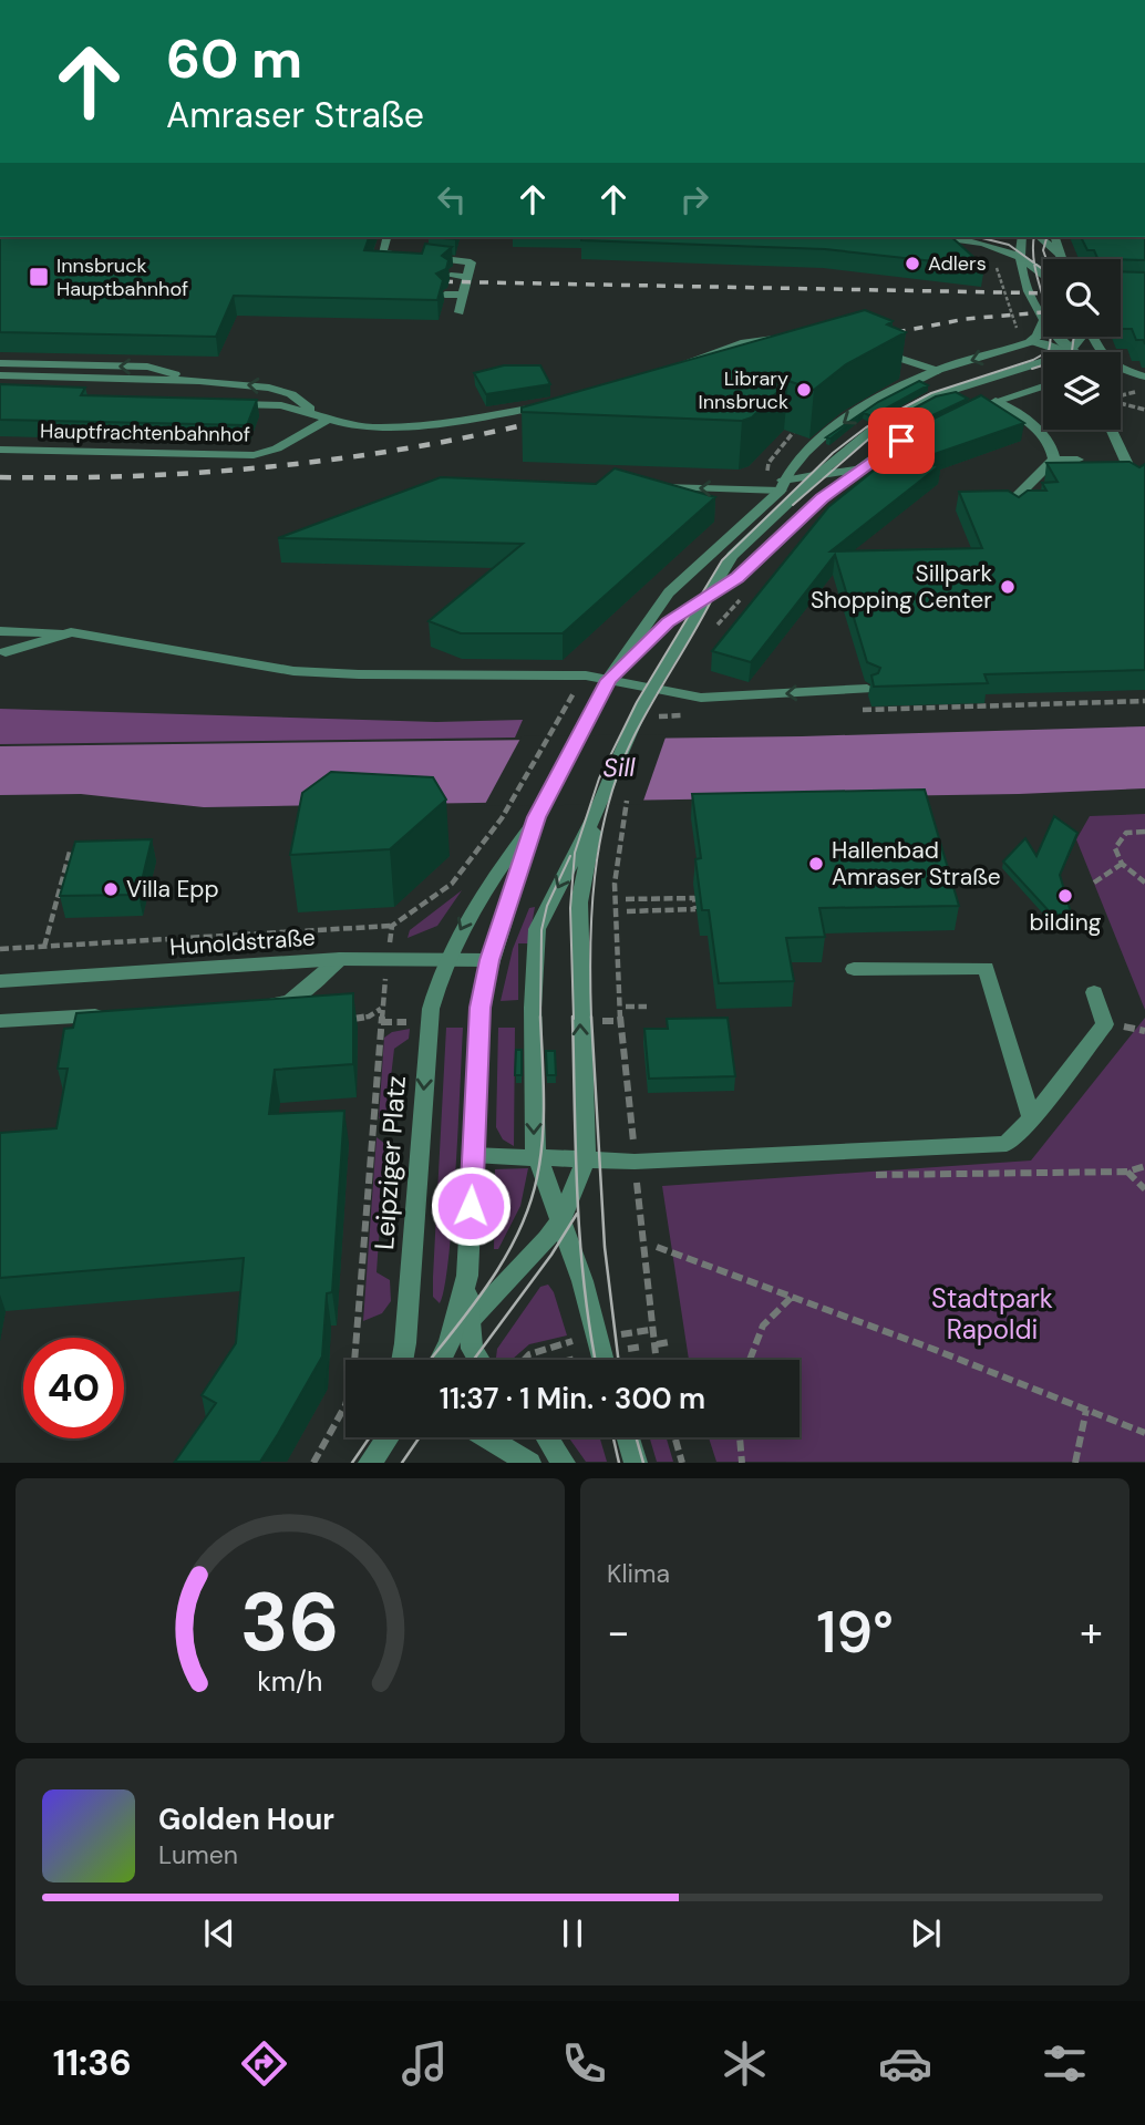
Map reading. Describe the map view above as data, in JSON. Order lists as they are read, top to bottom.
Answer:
{
  "streets": {
    "street": ["Hauptfrachtenbahnhof", "Hunoldstraße", "Leipziger Platz"]
  },
  "crossings": [
    ["Hunoldstraße", "Leipziger Platz"]
  ],
  "water": ["Sill"],
  "parks": ["Stadtpark Rapoldi"],
  "places": {
    "other": [
      "Adlers",
      "Library Innsbruck",
      "Sillpark Shopping Center",
      "Hallenbad Amraser Straße",
      "Villa Epp",
      "bilding"
    ],
    "transit": ["Innsbruck Hauptbahnhof"]
  },
  "page": {
    "turn": ["60 m", "Amraser Straße"],
    "limit": "40",
    "trip": "11:37 · 1 Min. · 300 m",
    "tile": "Klima",
    "heat": ["−", "19°", "+"],
    "song": ["Golden Hour", "Lumen"],
    "tabs": "11:36",
    "gauge": ["36", "km/h"]
  }
}
